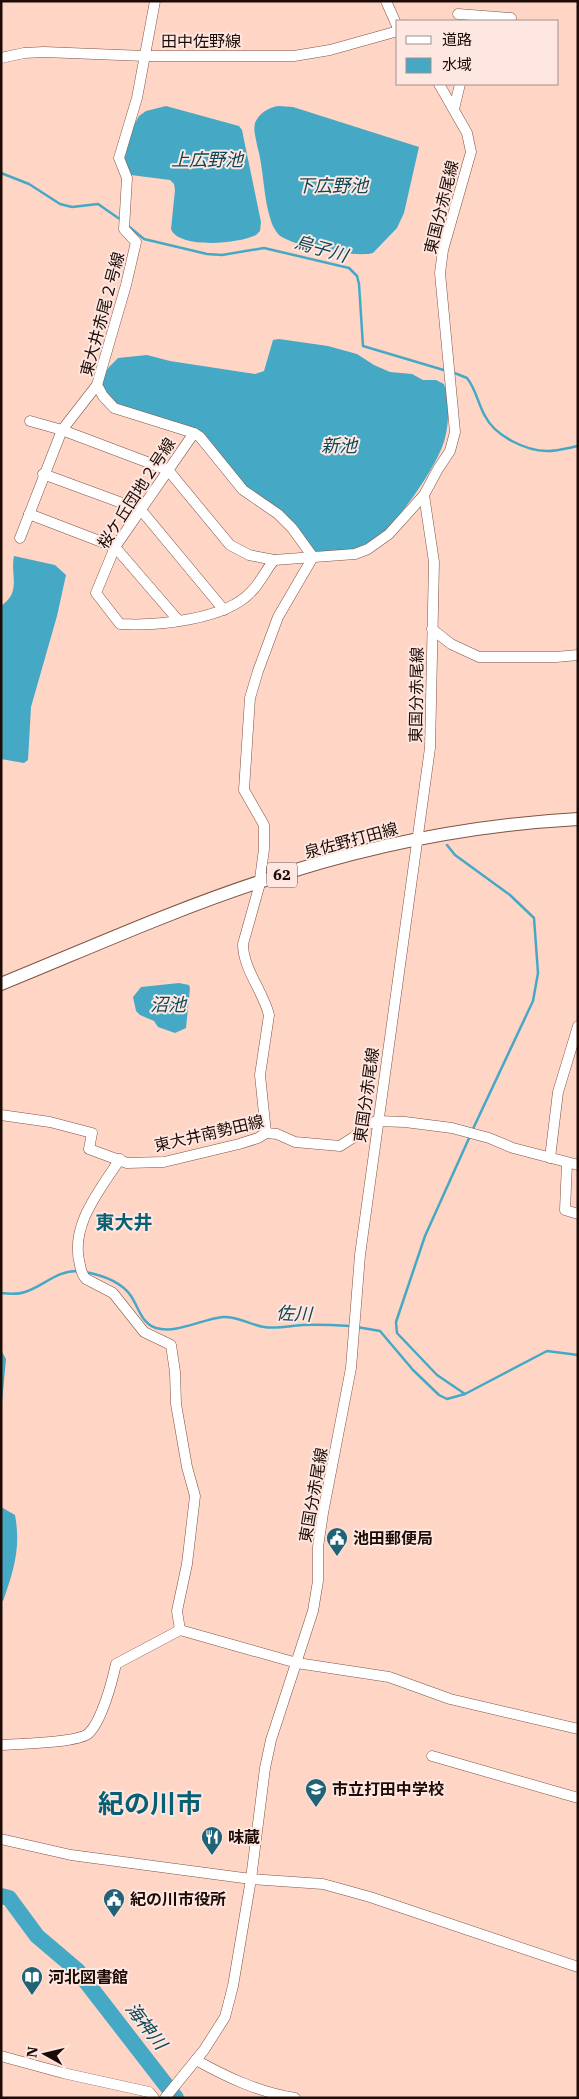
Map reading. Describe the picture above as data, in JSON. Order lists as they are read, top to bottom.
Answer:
{
  "streets": {
    "main road": ["泉佐野打田線", "62"],
    "street": [
      "田中佐野線",
      "東国分赤尾線",
      "東大井赤尾２号線",
      "桜ケ丘団地２号線",
      "東大井南勢田線"
    ]
  },
  "crossings": [
    ["田中佐野線", "東大井赤尾２号線"],
    ["東国分赤尾線", "泉佐野打田線"],
    ["東国分赤尾線", "東大井南勢田線"],
    ["東大井赤尾２号線", "桜ケ丘団地２号線"]
  ],
  "districts": ["東大井", "紀の川市"],
  "water": [
    "上広野池",
    "下広野池",
    "烏子川",
    "新池",
    "沼池",
    "佐川",
    "海神川"
  ],
  "places": {
    "public building": ["池田郵便局", "紀の川市役所"],
    "school or university": ["市立打田中学校"],
    "restaurant": ["味蔵"],
    "library": ["河北図書館"]
  },
  "legend": ["道路", "水域"],
  "north": "left"
}
